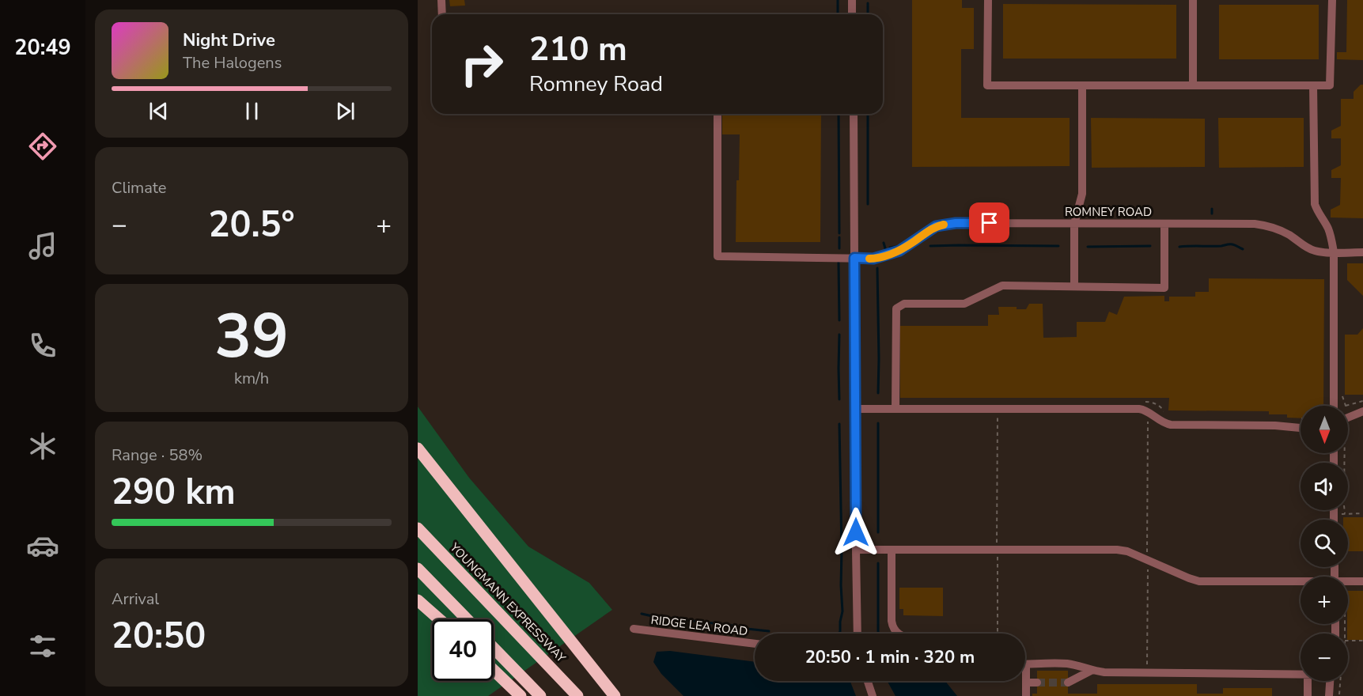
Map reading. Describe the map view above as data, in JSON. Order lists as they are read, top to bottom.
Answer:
{
  "streets": {
    "highway": ["YOUNGMANN EXPRESSWAY"],
    "street": ["ROMNEY ROAD", "RIDGE LEA ROAD"]
  },
  "north": "bottom",
  "page": {
    "tabs": "20:49",
    "turn": ["210 m", "Romney Road"],
    "song": ["Night Drive", "The Halogens"],
    "tile": [
      "Climate",
      ["39", "km/h"],
      ["Range · 58%", "290 km"],
      ["Arrival", "20:50"]
    ],
    "heat": ["−", "20.5°", "+"],
    "map_buttons": ["+", "−"],
    "limit": "40",
    "trip": "20:50 · 1 min · 320 m"
  }
}
